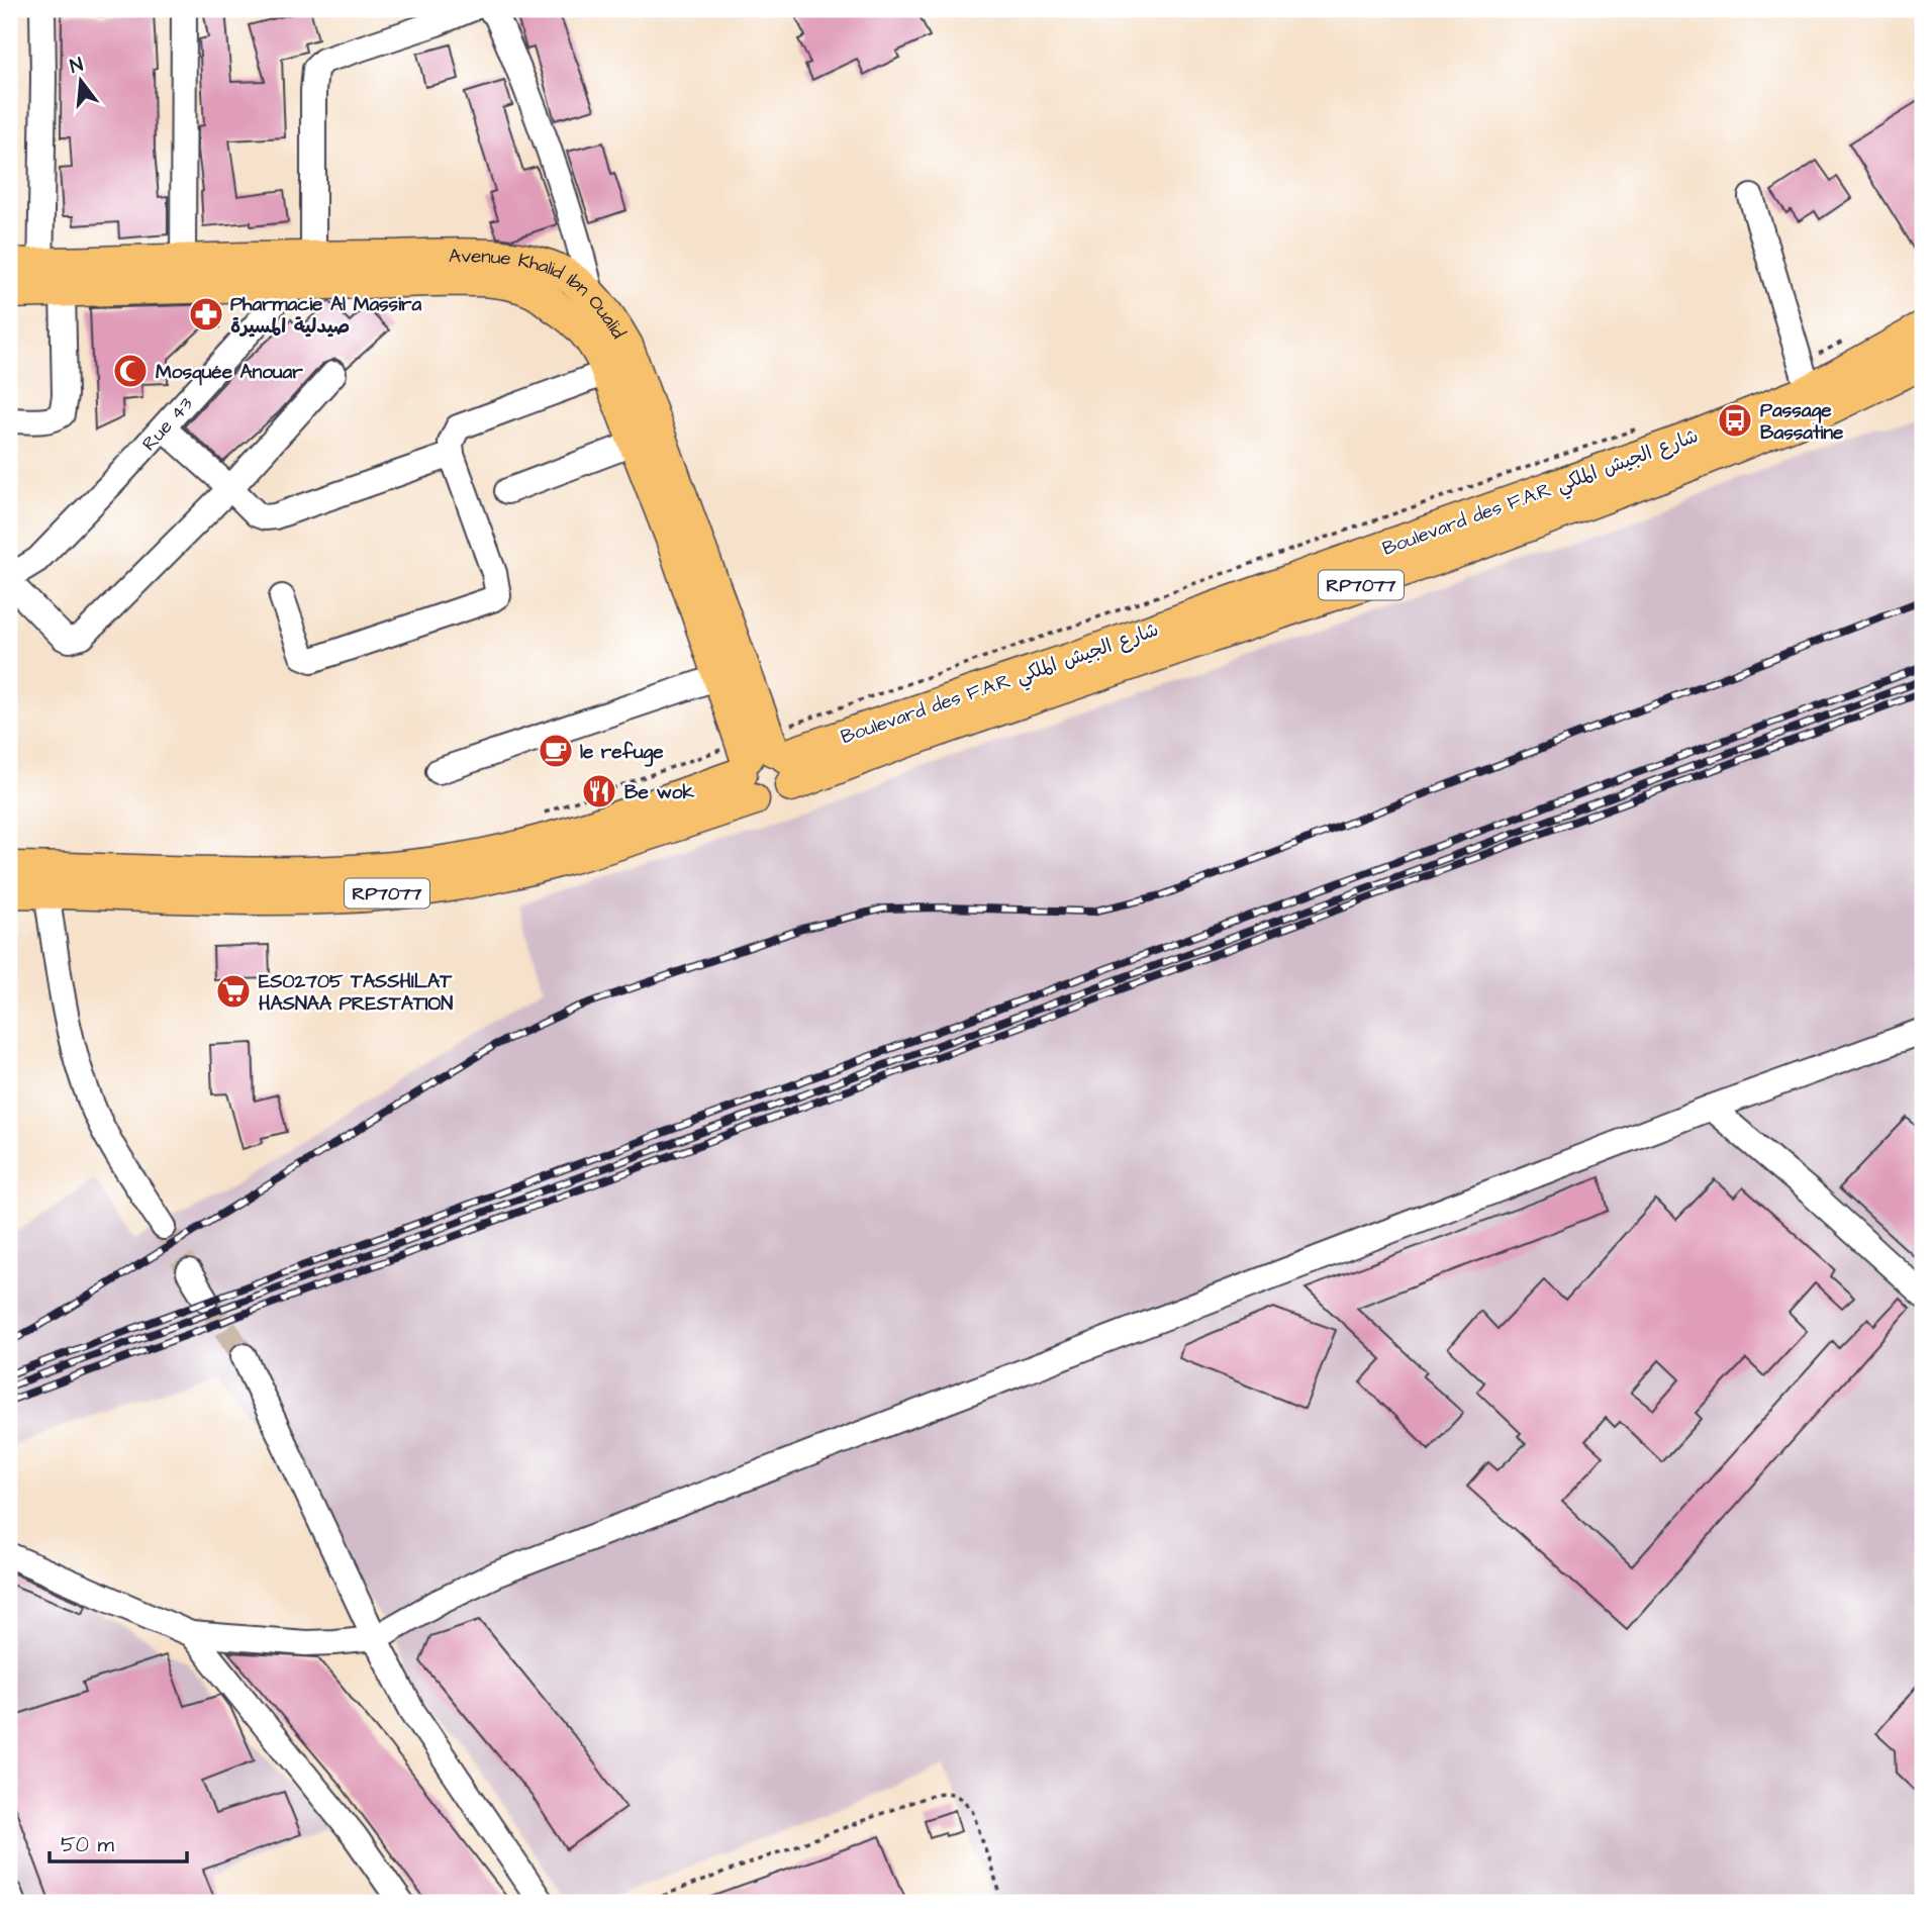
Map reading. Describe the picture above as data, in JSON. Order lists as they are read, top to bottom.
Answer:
{
  "streets": {
    "main road": ["Avenue Khalid Ibn Oualid", "Boulevard des F.A.R شارع الجيش الملكي", "RP7077"],
    "street": ["Rue 43"]
  },
  "crossings": [
    ["Avenue Khalid Ibn Oualid", "Rue 43"],
    ["Avenue Khalid Ibn Oualid", "Boulevard des F.A.R شارع الجيش الملكي"]
  ],
  "places": {
    "pharmacy": ["Pharmacie Al Massira صيدلية المسيرة"],
    "mosque": ["Mosquée Anouar"],
    "bus stop": ["Passage Bassatine"],
    "cafe": ["le refuge"],
    "restaurant": ["Be wok"],
    "supermarket": ["ES02705 TASSHILAT HASNAA PRESTATION"]
  },
  "scale_bar": "50 m",
  "north": "top"
}
